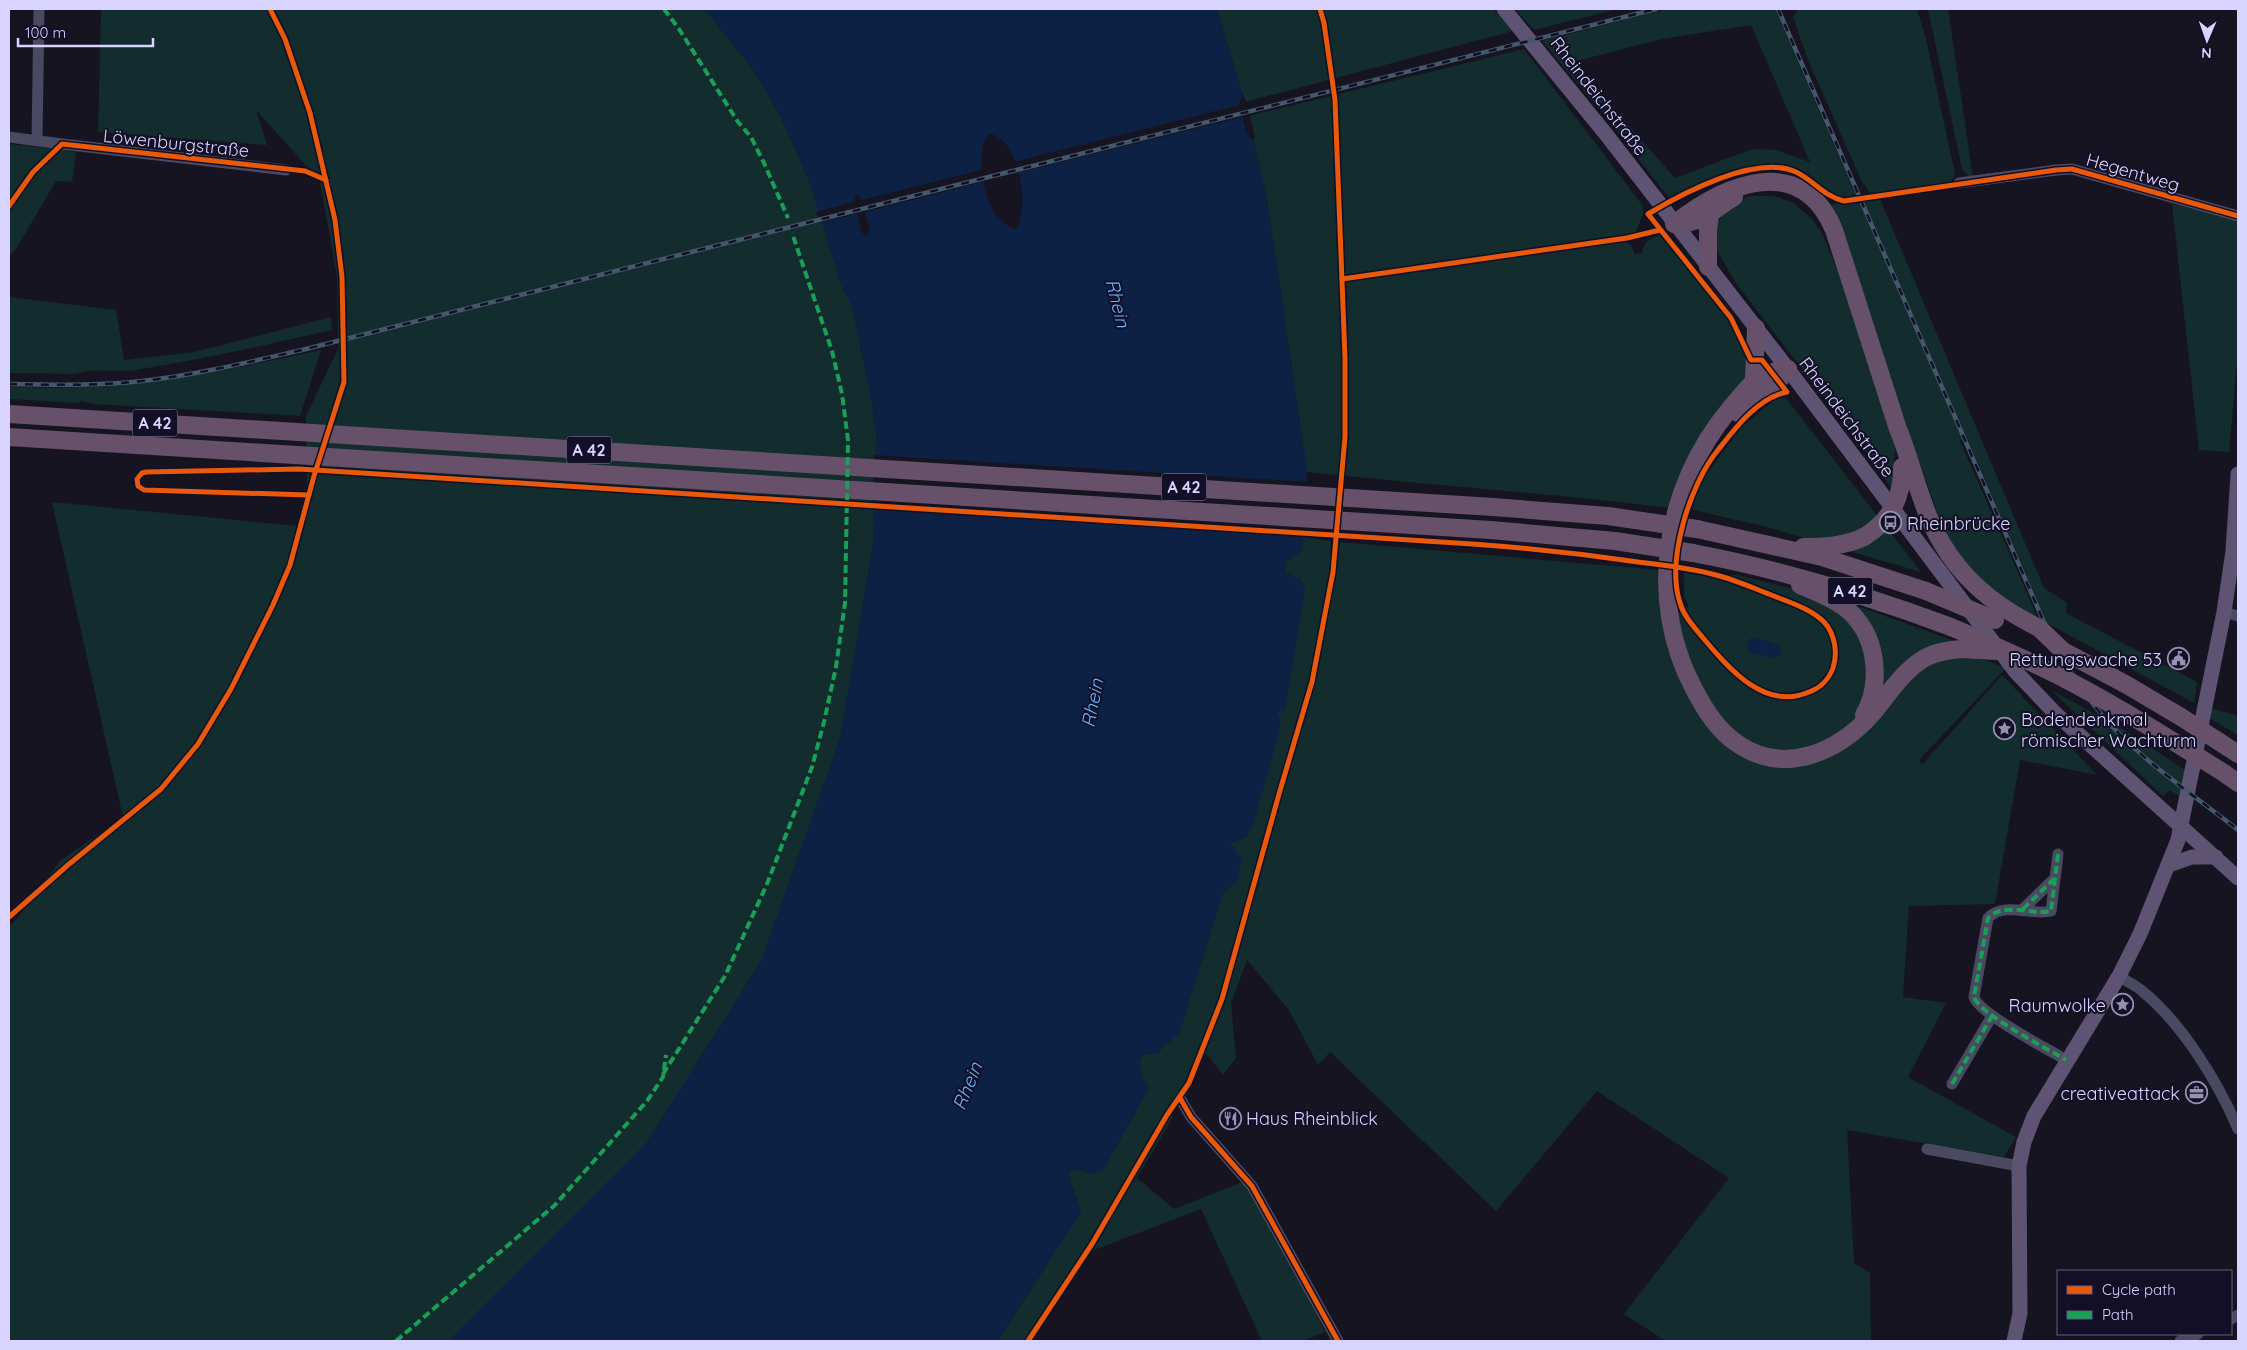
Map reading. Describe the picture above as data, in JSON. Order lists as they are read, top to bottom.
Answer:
{
  "streets": {
    "highway": ["A 42"],
    "main road": ["Rheindeichstraße"],
    "street": ["Löwenburgstraße", "Hegentweg"]
  },
  "water": ["Rhein"],
  "places": {
    "bus stop": ["Rheinbrücke"],
    "public building": ["Rettungswache 53"],
    "place": ["Bodendenkmal römischer Wachturm", "Raumwolke"],
    "office": ["creativeattack"],
    "restaurant": ["Haus Rheinblick"]
  },
  "legend": ["Cycle path", "Path"],
  "scale_bar": "100 m",
  "north": "bottom"
}
